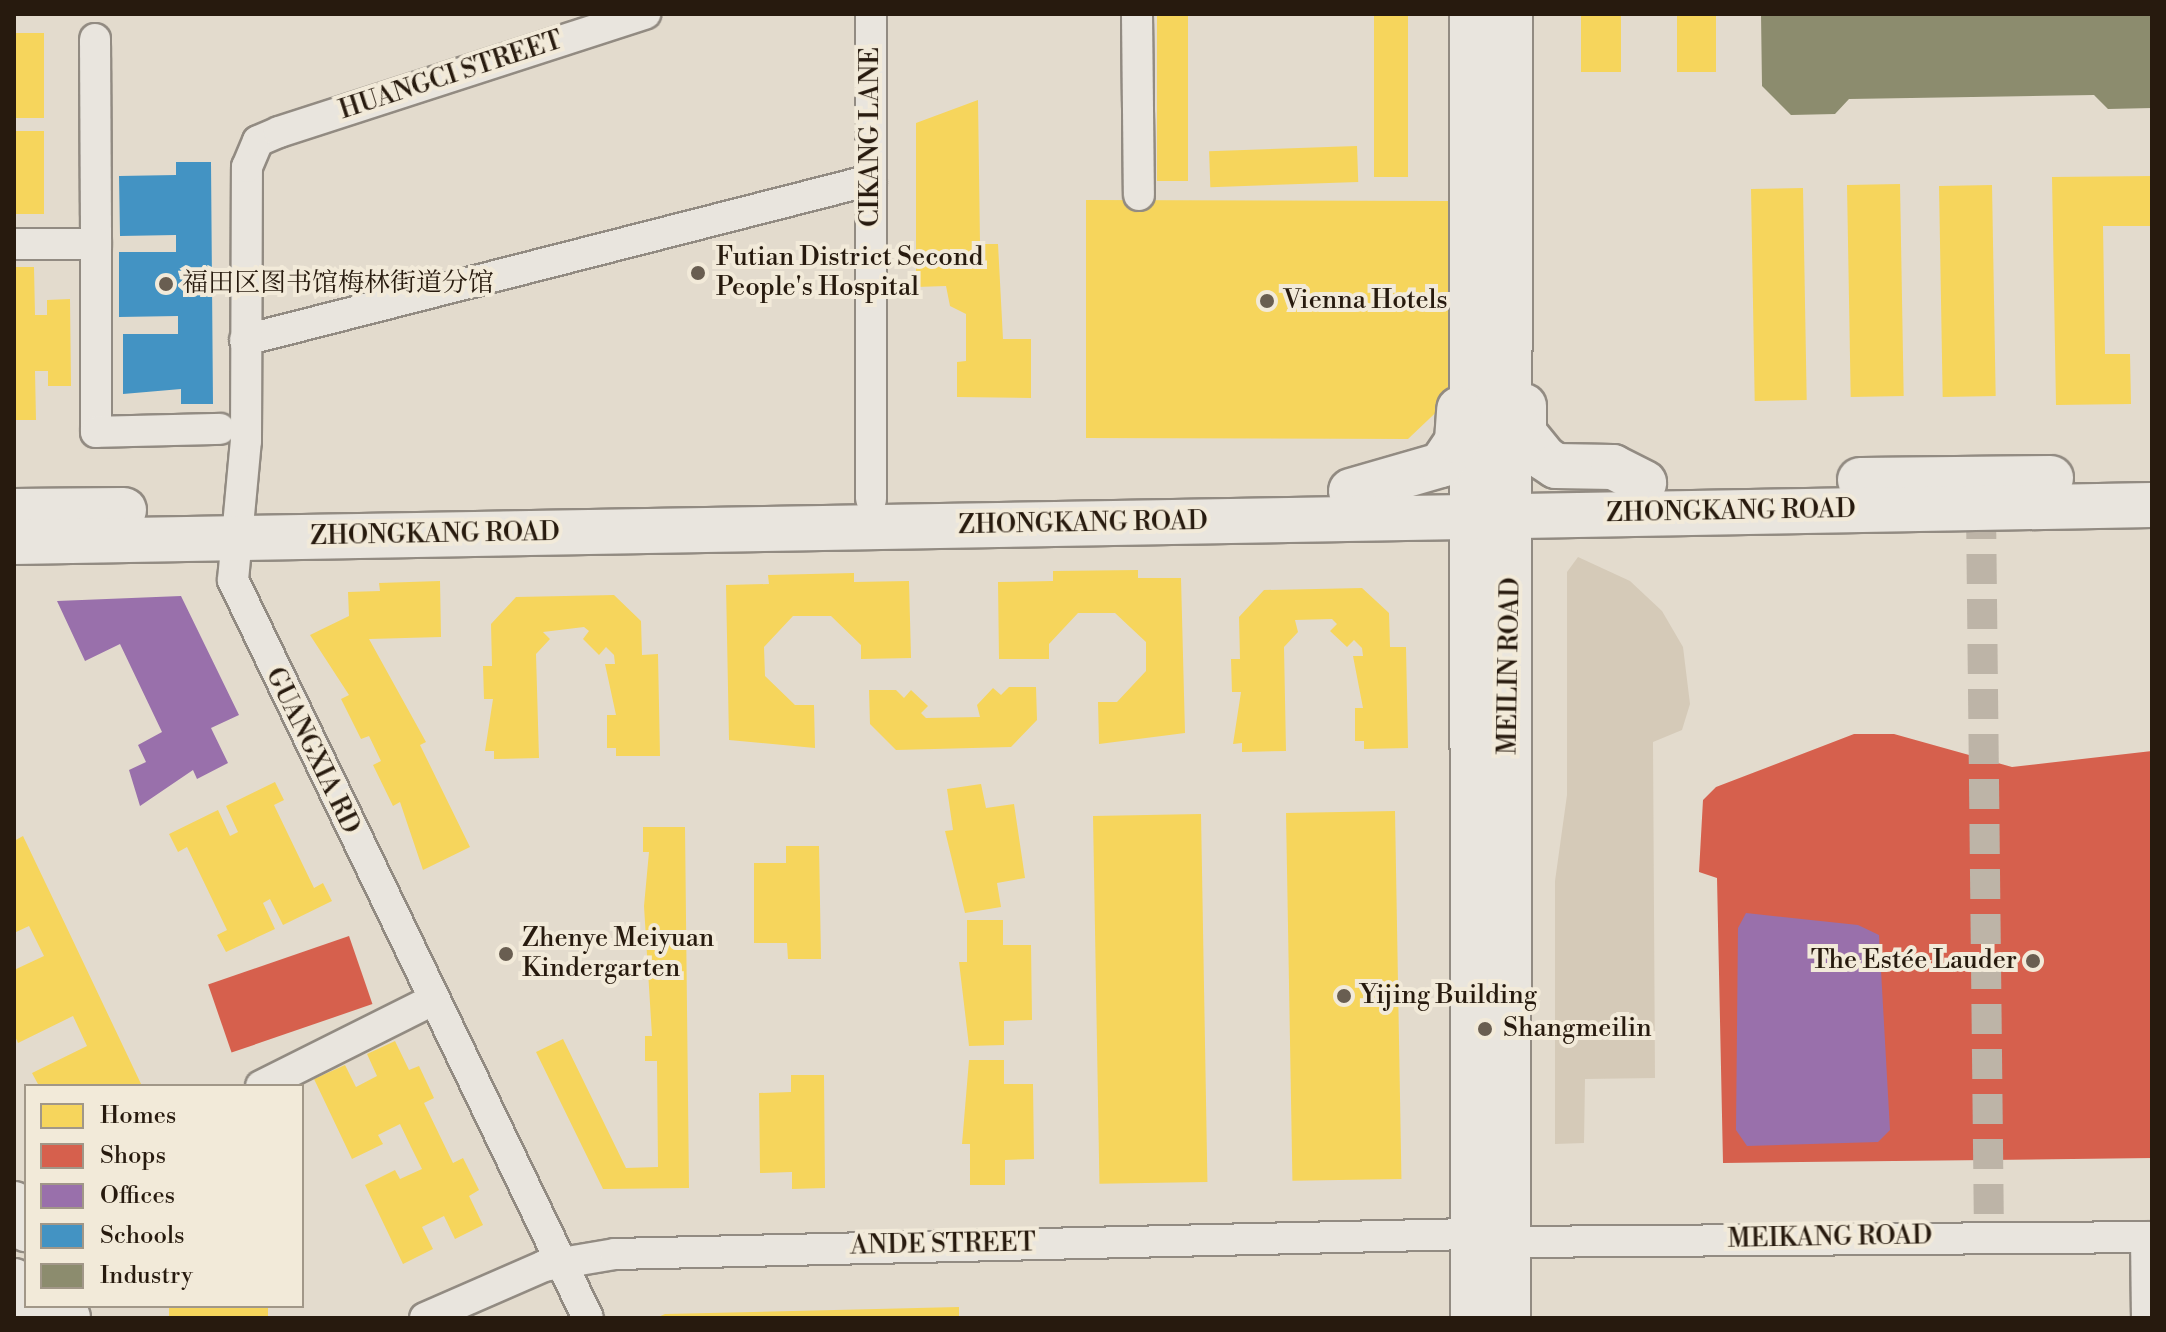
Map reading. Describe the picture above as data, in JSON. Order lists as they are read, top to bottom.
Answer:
{
  "streets": {
    "main road": ["ZHONGKANG ROAD", "MEILIN ROAD"],
    "street": [
      "HUANGCI STREET",
      "CIKANG LANE",
      "GUANGXIA RD",
      "MEIKANG ROAD",
      "ANDE STREET"
    ]
  },
  "crossings": [
    ["HUANGCI STREET", "GUANGXIA RD"],
    ["CIKANG LANE", "ZHONGKANG ROAD"],
    ["ZHONGKANG ROAD", "MEILIN ROAD"],
    ["ZHONGKANG ROAD", "GUANGXIA RD"],
    ["MEILIN ROAD", "MEIKANG ROAD"],
    ["MEILIN ROAD", "ANDE STREET"],
    ["GUANGXIA RD", "ANDE STREET"],
    ["MEIKANG ROAD", "ANDE STREET"]
  ],
  "places": [
    "Futian District Second People's Hospital",
    "福田区图书馆梅林街道分馆",
    "Vienna Hotels",
    "Zhenye Meiyuan Kindergarten",
    "The Estée Lauder",
    "Yijing Building",
    "Shangmeilin"
  ],
  "legend": [
    "Homes",
    "Shops",
    "Offices",
    "Schools",
    "Industry"
  ]
}
